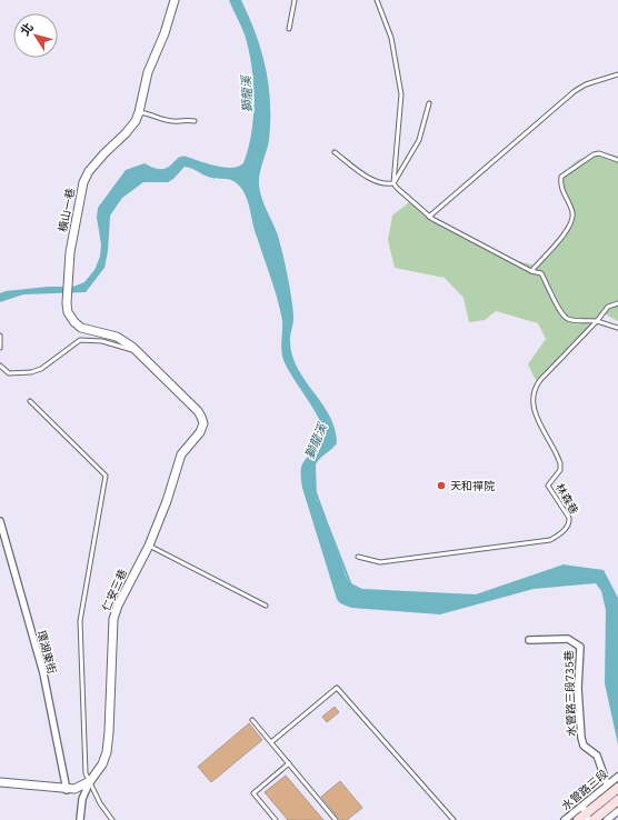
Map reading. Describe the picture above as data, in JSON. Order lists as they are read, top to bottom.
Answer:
{
  "streets": {
    "main road": ["水管路三段"],
    "street": [
      "橫山一巷",
      "仁安三巷",
      "環湖東街",
      "水管路三段735巷"
    ],
    "lane": ["林森巷"]
  },
  "crossings": [
    ["橫山一巷", "仁安三巷"],
    ["水管路三段735巷", "水管路三段"]
  ],
  "water": ["獅龍溪"],
  "places": ["天和禪院"],
  "north": "top left"
}
